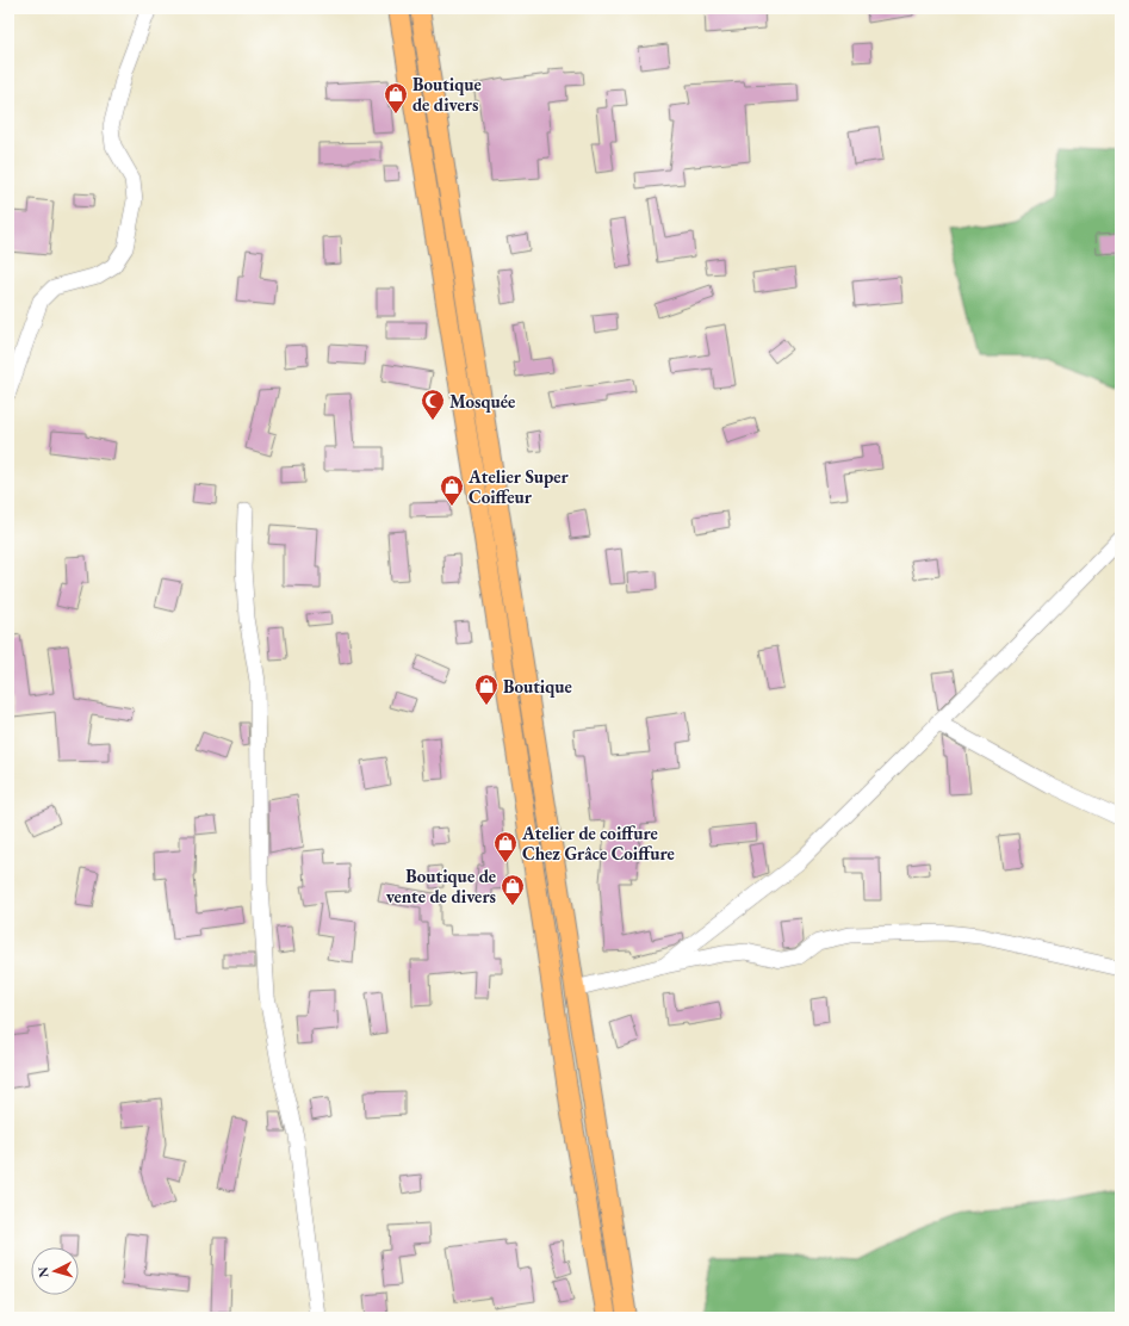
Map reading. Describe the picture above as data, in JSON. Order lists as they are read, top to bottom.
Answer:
{
  "places": {
    "shop": [
      "Boutique de divers",
      "Atelier Super Coiffeur",
      "Boutique",
      "Atelier de coiffure Chez Grâce Coiffure",
      "Boutique de vente de divers"
    ],
    "mosque": ["Mosquée"]
  },
  "north": "left"
}
